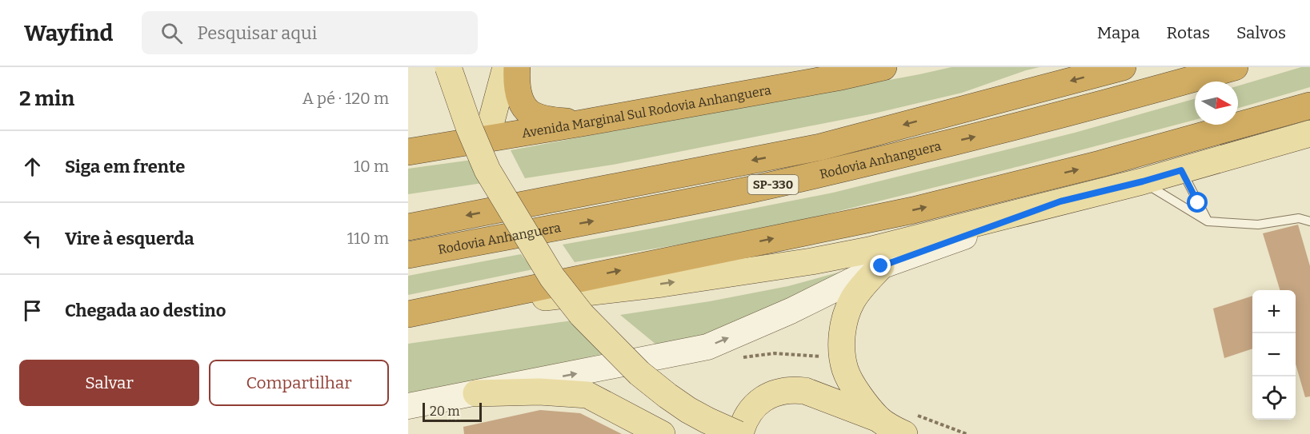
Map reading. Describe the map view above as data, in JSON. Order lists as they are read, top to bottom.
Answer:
{
  "streets": {
    "highway": ["Avenida Marginal Sul Rodovia Anhanguera", "Rodovia Anhanguera", "SP-330"]
  },
  "scale_bar": "20 m",
  "north": "right",
  "page": {
    "header": "Wayfind",
    "search": "Pesquisar aqui",
    "nav": ["Mapa", "Rotas", "Salvos"],
    "heading": ["2 min", "A pé · 120 m"],
    "list": [
      ["Siga em frente", "10 m"],
      ["Vire à esquerda", "110 m"],
      "Chegada ao destino"
    ],
    "map_buttons": ["+", "−"],
    "buttons": ["Salvar", "Compartilhar"],
    "scale": "20 m"
  }
}
